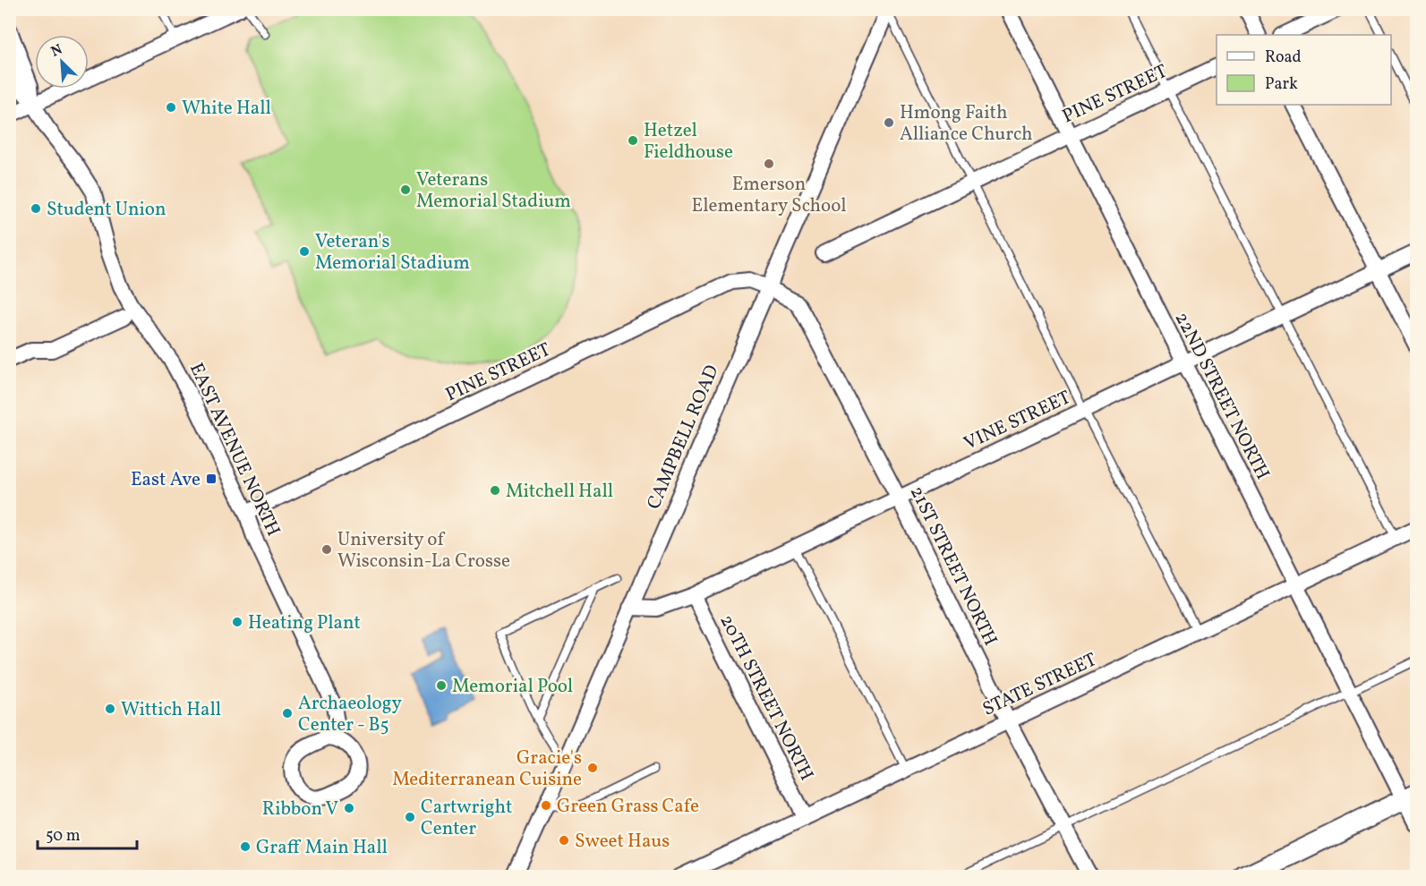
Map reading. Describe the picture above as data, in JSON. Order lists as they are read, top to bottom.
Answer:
{
  "streets": {
    "street": [
      "PINE STREET",
      "22ND STREET NORTH",
      "VINE STREET",
      "CAMPBELL ROAD",
      "EAST AVENUE NORTH",
      "21ST STREET NORTH",
      "STATE STREET",
      "20TH STREET NORTH"
    ]
  },
  "crossings": [
    ["PINE STREET", "22ND STREET NORTH"],
    ["PINE STREET", "CAMPBELL ROAD"],
    ["PINE STREET", "EAST AVENUE NORTH"],
    ["PINE STREET", "21ST STREET NORTH"],
    ["22ND STREET NORTH", "VINE STREET"],
    ["22ND STREET NORTH", "STATE STREET"],
    ["VINE STREET", "CAMPBELL ROAD"],
    ["VINE STREET", "21ST STREET NORTH"],
    ["VINE STREET", "20TH STREET NORTH"],
    ["CAMPBELL ROAD", "21ST STREET NORTH"],
    ["21ST STREET NORTH", "STATE STREET"],
    ["STATE STREET", "20TH STREET NORTH"]
  ],
  "places": {
    "other": [
      "White Hall",
      "Hmong Faith Alliance Church",
      "Hetzel Fieldhouse",
      "Emerson Elementary School",
      "Veterans Memorial Stadium",
      "Student Union",
      "Veteran's Memorial Stadium",
      "Mitchell Hall",
      "University of Wisconsin-La Crosse",
      "Heating Plant",
      "Memorial Pool",
      "Wittich Hall",
      "Archaeology Center - B5",
      "Gracie's Mediterranean Cuisine",
      "Green Grass Cafe",
      "Ribbon V",
      "Cartwright Center",
      "Sweet Haus",
      "Graff Main Hall"
    ],
    "transit": ["East Ave"]
  },
  "legend": ["Road", "Park"],
  "scale_bar": "50 m",
  "north": "top left"
}
